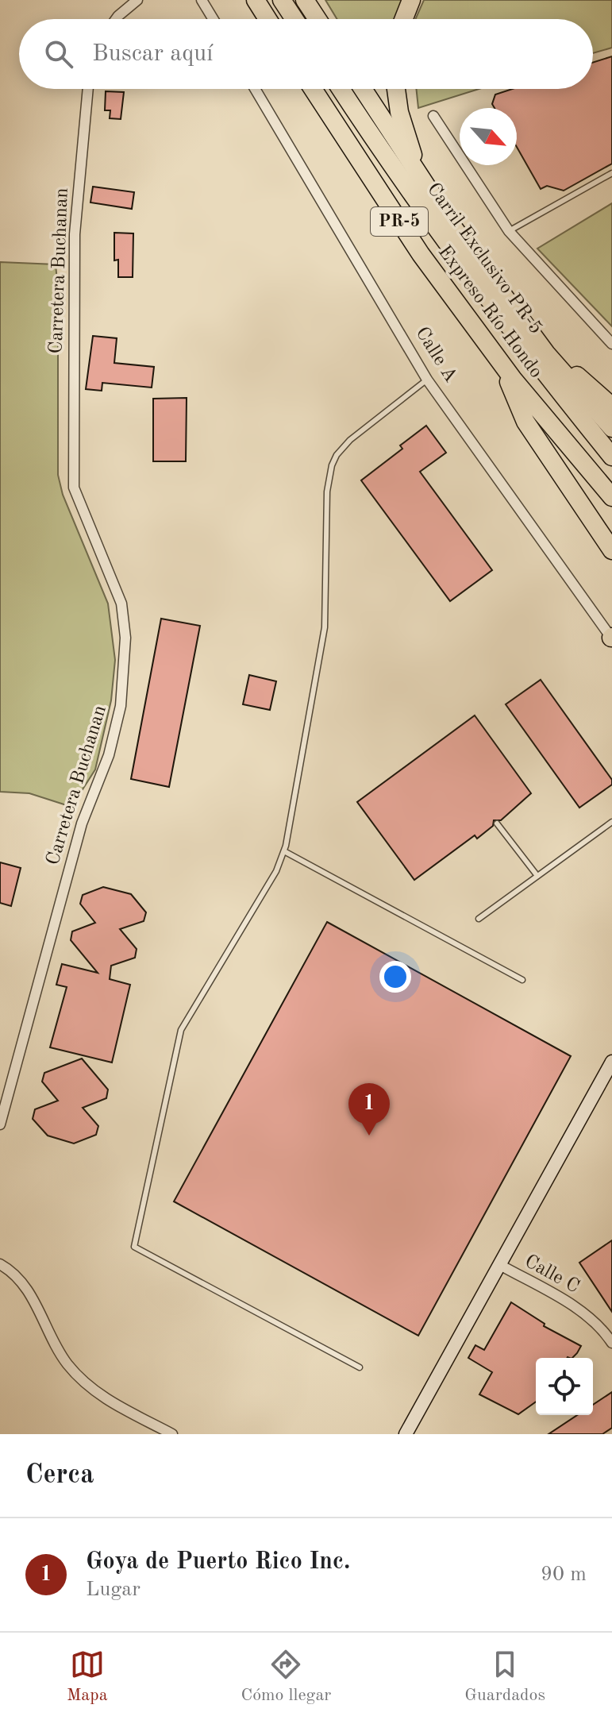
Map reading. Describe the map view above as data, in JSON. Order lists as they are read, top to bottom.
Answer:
{
  "streets": {
    "highway": ["PR-5", "Carril Exclusivo PR-5", "Expreso Río Hondo"],
    "street": ["Carretera Buchanan", "Calle A", "Calle C"]
  },
  "north": "bottom right",
  "page": {
    "search": "Buscar aquí",
    "pins": "1",
    "heading": "Cerca",
    "list": [
      {
        "mark": "1",
        "name": "Goya de Puerto Rico Inc.",
        "note": "Lugar",
        "value": "90 m"
      }
    ],
    "nav": ["Mapa", "Cómo llegar", "Guardados"]
  }
}
